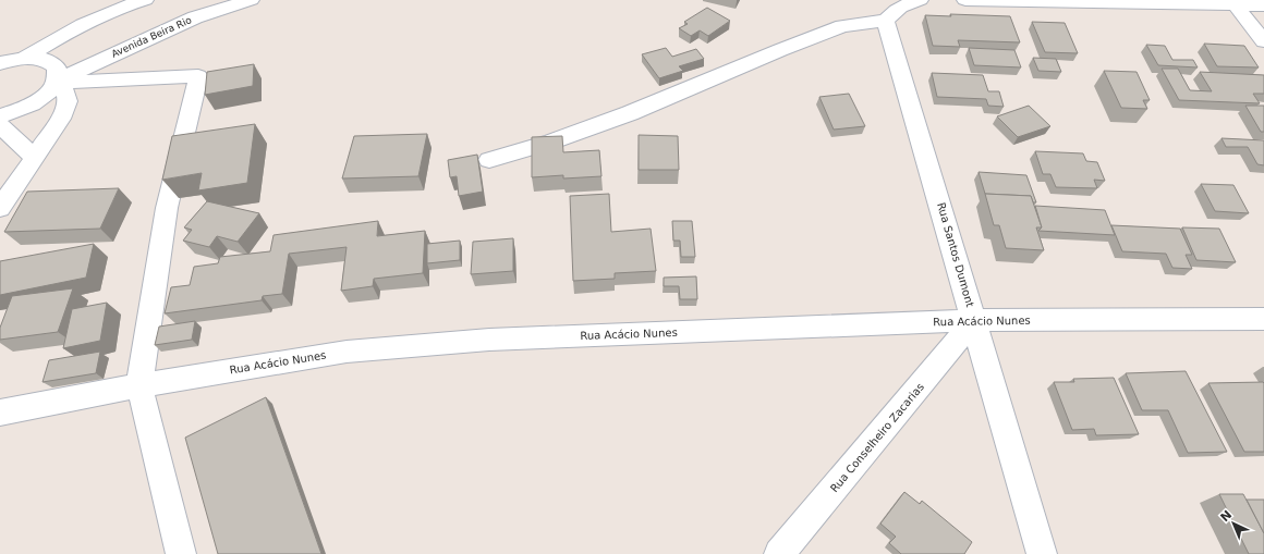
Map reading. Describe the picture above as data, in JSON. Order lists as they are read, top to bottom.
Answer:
{
  "streets": {
    "street": [
      "Avenida Beira Rio",
      "Rua Santos Dumont",
      "Rua Acácio Nunes",
      "Rua Conselheiro Zacarias"
    ]
  },
  "crossings": [
    ["Rua Santos Dumont", "Rua Acácio Nunes"],
    ["Rua Santos Dumont", "Rua Conselheiro Zacarias"],
    ["Rua Acácio Nunes", "Rua Conselheiro Zacarias"]
  ],
  "north": "top left"
}
